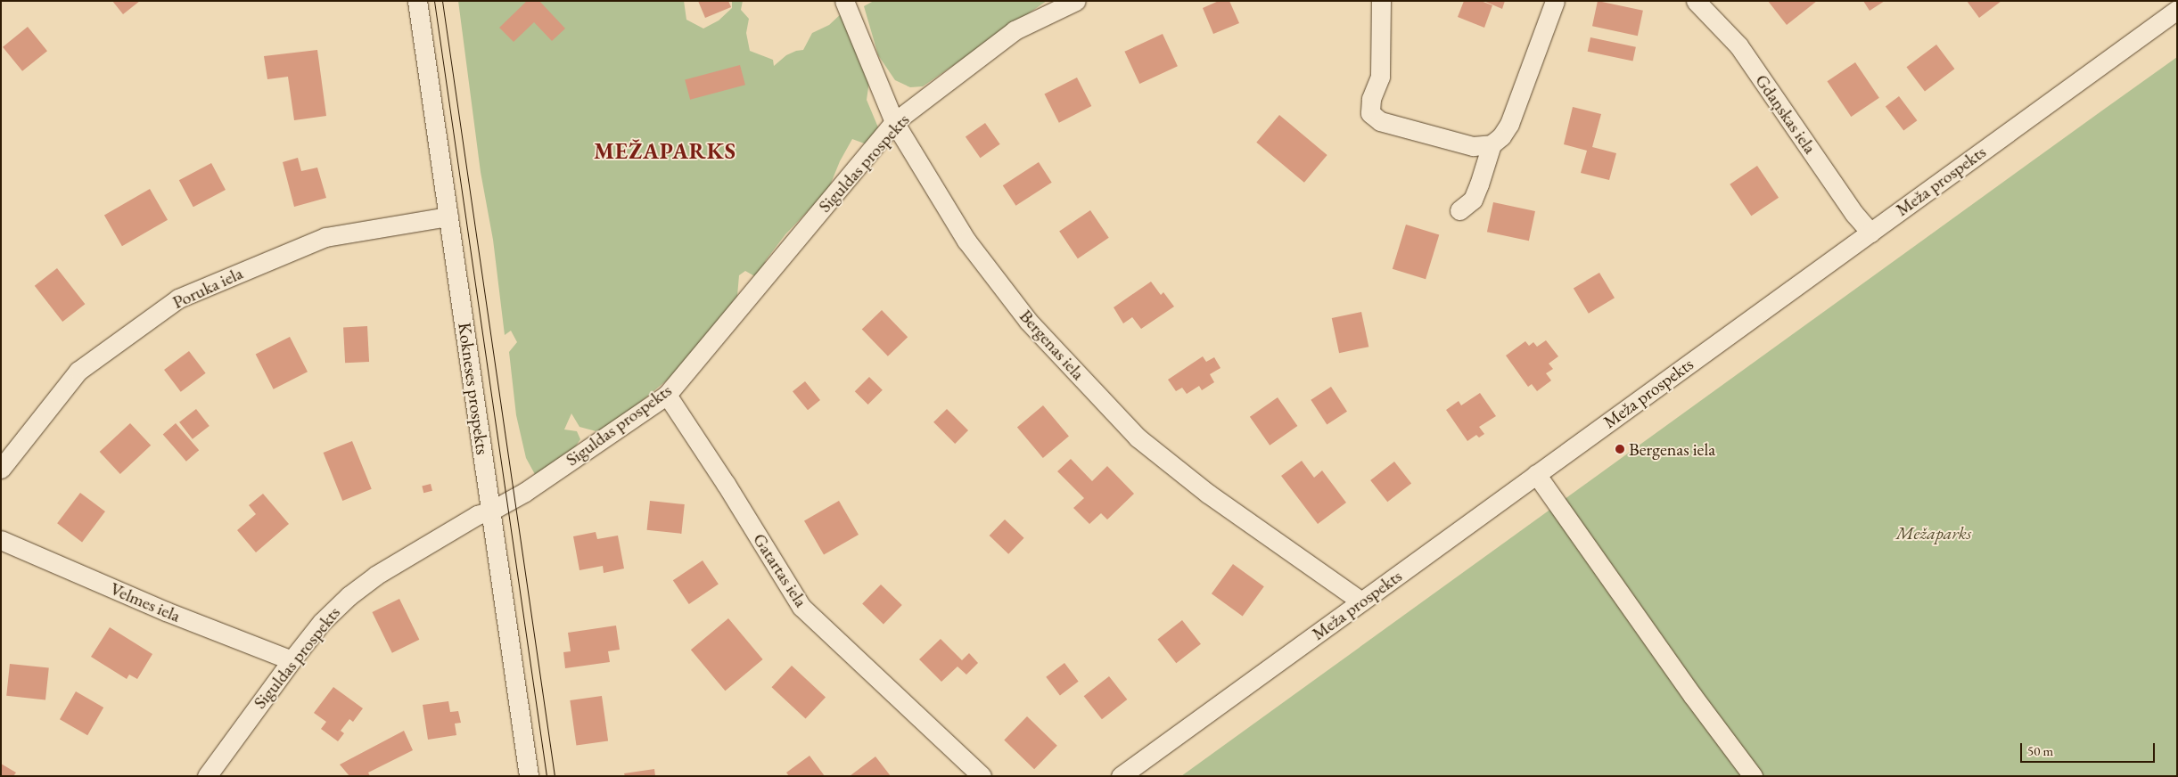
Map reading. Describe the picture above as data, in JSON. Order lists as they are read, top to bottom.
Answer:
{
  "streets": {
    "street": [
      "Gdaņskas iela",
      "Siguldas prospekts",
      "Meža prospekts",
      "Poruka iela",
      "Bergenas iela",
      "Kokneses prospekts",
      "Gatartas iela",
      "Velmes iela"
    ]
  },
  "crossings": [
    ["Gdaņskas iela", "Meža prospekts"],
    ["Siguldas prospekts", "Bergenas iela"],
    ["Siguldas prospekts", "Kokneses prospekts"],
    ["Siguldas prospekts", "Gatartas iela"],
    ["Siguldas prospekts", "Velmes iela"],
    ["Meža prospekts", "Bergenas iela"],
    ["Poruka iela", "Kokneses prospekts"]
  ],
  "districts": ["MEŽAPARKS"],
  "parks": ["Mežaparks"],
  "places": ["Bergenas iela"],
  "scale_bar": "50 m"
}
